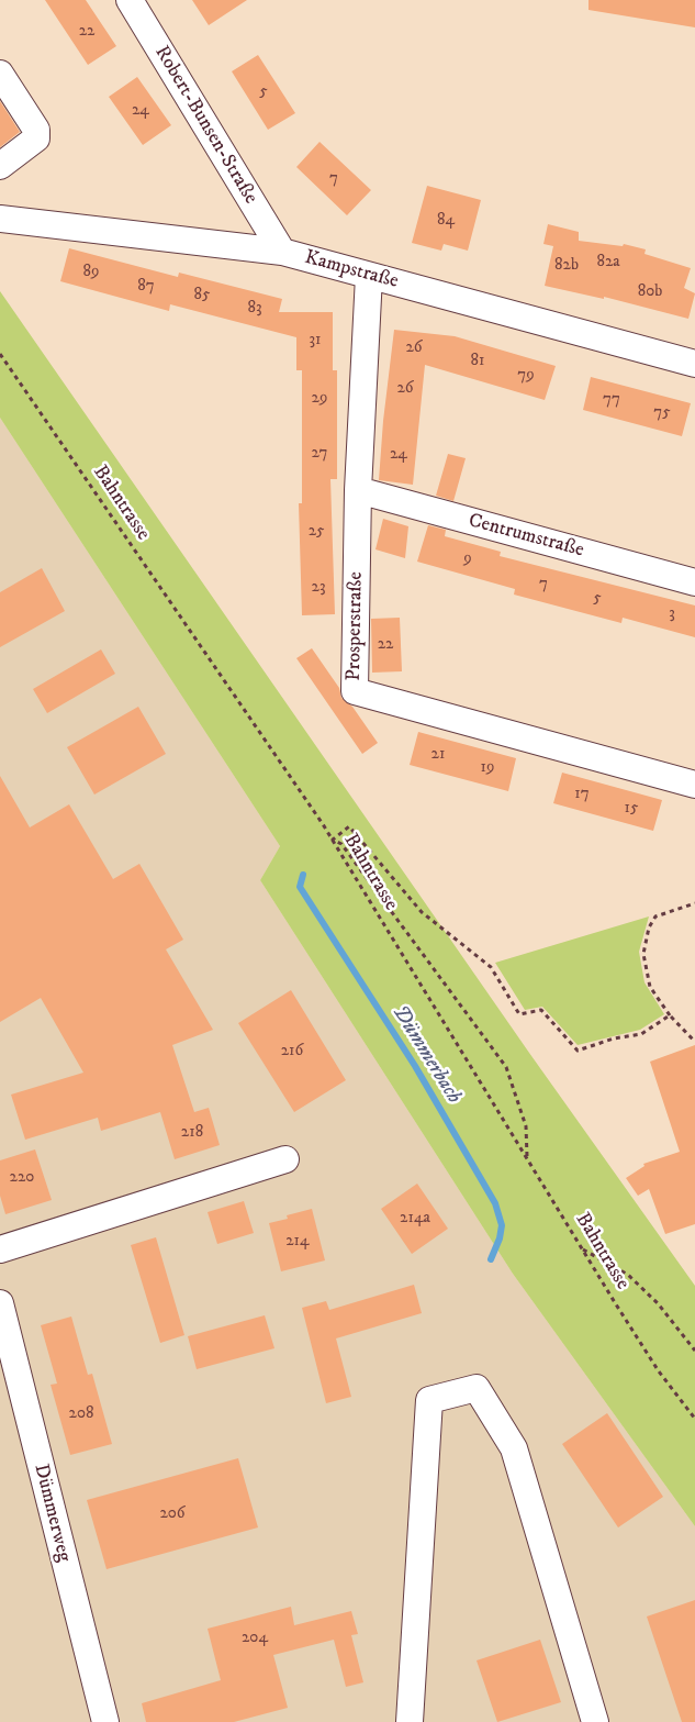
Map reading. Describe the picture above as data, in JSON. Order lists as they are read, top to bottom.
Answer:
{
  "streets": {
    "street": [
      "Robert-Bunsen-Straße",
      "Kampstraße",
      "Centrumstraße",
      "Prosperstraße",
      "Dümmerweg"
    ],
    "path": ["Bahntrasse"]
  },
  "crossings": [
    ["Robert-Bunsen-Straße", "Kampstraße"],
    ["Kampstraße", "Prosperstraße"],
    ["Centrumstraße", "Prosperstraße"]
  ],
  "water": ["Dümmerbach"],
  "house_numbers": [
    "22",
    "5",
    "24",
    "7",
    "84",
    "82a",
    "82b",
    "89",
    "87",
    "80b",
    "85",
    "83",
    "31",
    "26",
    "81",
    "79",
    "26",
    "29",
    "77",
    "75",
    "27",
    "24",
    "25",
    "9",
    "7",
    "23",
    "5",
    "3",
    "22",
    "21",
    "19",
    "17",
    "15",
    "216",
    "218",
    "220",
    "214a",
    "214",
    "208",
    "206",
    "204"
  ]
}
